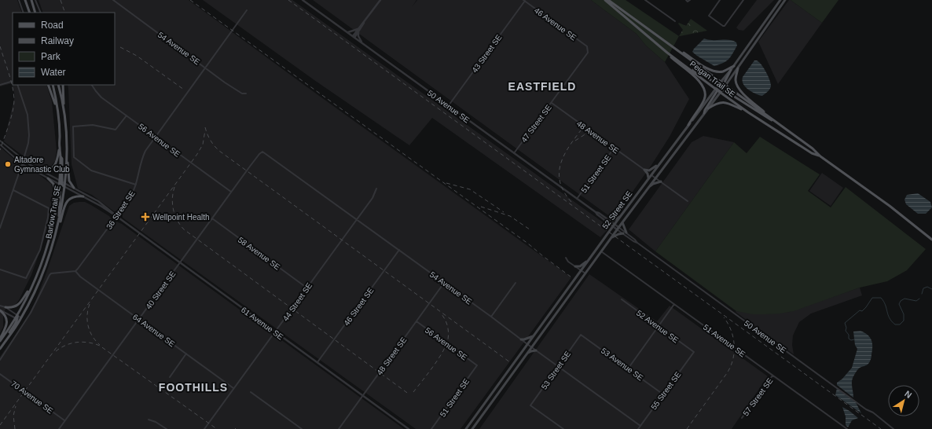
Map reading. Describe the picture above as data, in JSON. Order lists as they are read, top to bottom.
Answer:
{
  "streets": {
    "main road": ["Peigan Trail SE", "52 Street SE", "Barlow Trail SE"],
    "street": [
      "46 Avenue SE",
      "54 Avenue SE",
      "43 Street SE",
      "50 Avenue SE",
      "47 Street SE",
      "48 Avenue SE",
      "56 Avenue SE",
      "51 Street SE",
      "36 Street SE",
      "58 Avenue SE",
      "40 Street SE",
      "44 Street SE",
      "46 Street SE",
      "61 Avenue SE",
      "52 Avenue SE",
      "64 Avenue SE",
      "51 Avenue SE",
      "48 Street SE",
      "53 Avenue SE",
      "53 Street SE",
      "55 Street SE",
      "70 Avenue SE",
      "57 Street SE"
    ]
  },
  "crossings": [
    ["46 Avenue SE", "43 Street SE"],
    ["46 Avenue SE", "47 Street SE"],
    ["54 Avenue SE", "36 Street SE"],
    ["54 Avenue SE", "52 Street SE"],
    ["54 Avenue SE", "40 Street SE"],
    ["54 Avenue SE", "44 Street SE"],
    ["54 Avenue SE", "46 Street SE"],
    ["54 Avenue SE", "48 Street SE"],
    ["54 Avenue SE", "53 Street SE"],
    ["54 Avenue SE", "55 Street SE"],
    ["43 Street SE", "50 Avenue SE"],
    ["Peigan Trail SE", "52 Street SE"],
    ["50 Avenue SE", "47 Street SE"],
    ["50 Avenue SE", "51 Street SE"],
    ["50 Avenue SE", "52 Street SE"],
    ["47 Street SE", "48 Avenue SE"],
    ["48 Avenue SE", "51 Street SE"],
    ["56 Avenue SE", "51 Street SE"],
    ["56 Avenue SE", "36 Street SE"],
    ["56 Avenue SE", "40 Street SE"],
    ["56 Avenue SE", "48 Street SE"],
    ["36 Street SE", "61 Avenue SE"],
    ["36 Street SE", "64 Avenue SE"],
    ["52 Street SE", "51 Avenue SE"],
    ["Barlow Trail SE", "61 Avenue SE"],
    ["58 Avenue SE", "40 Street SE"],
    ["58 Avenue SE", "44 Street SE"],
    ["40 Street SE", "61 Avenue SE"],
    ["40 Street SE", "64 Avenue SE"],
    ["40 Street SE", "70 Avenue SE"],
    ["44 Street SE", "61 Avenue SE"],
    ["44 Street SE", "64 Avenue SE"],
    ["46 Street SE", "61 Avenue SE"],
    ["61 Avenue SE", "48 Street SE"],
    ["52 Avenue SE", "55 Street SE"],
    ["51 Avenue SE", "57 Street SE"],
    ["53 Avenue SE", "53 Street SE"],
    ["53 Avenue SE", "55 Street SE"]
  ],
  "districts": ["EASTFIELD", "FOOTHILLS"],
  "places": {
    "other": ["Altadore Gymnastic Club"],
    "health": ["Wellpoint Health"]
  },
  "legend": [
    "Road",
    "Railway",
    "Park",
    "Water"
  ],
  "north": "top right"
}
